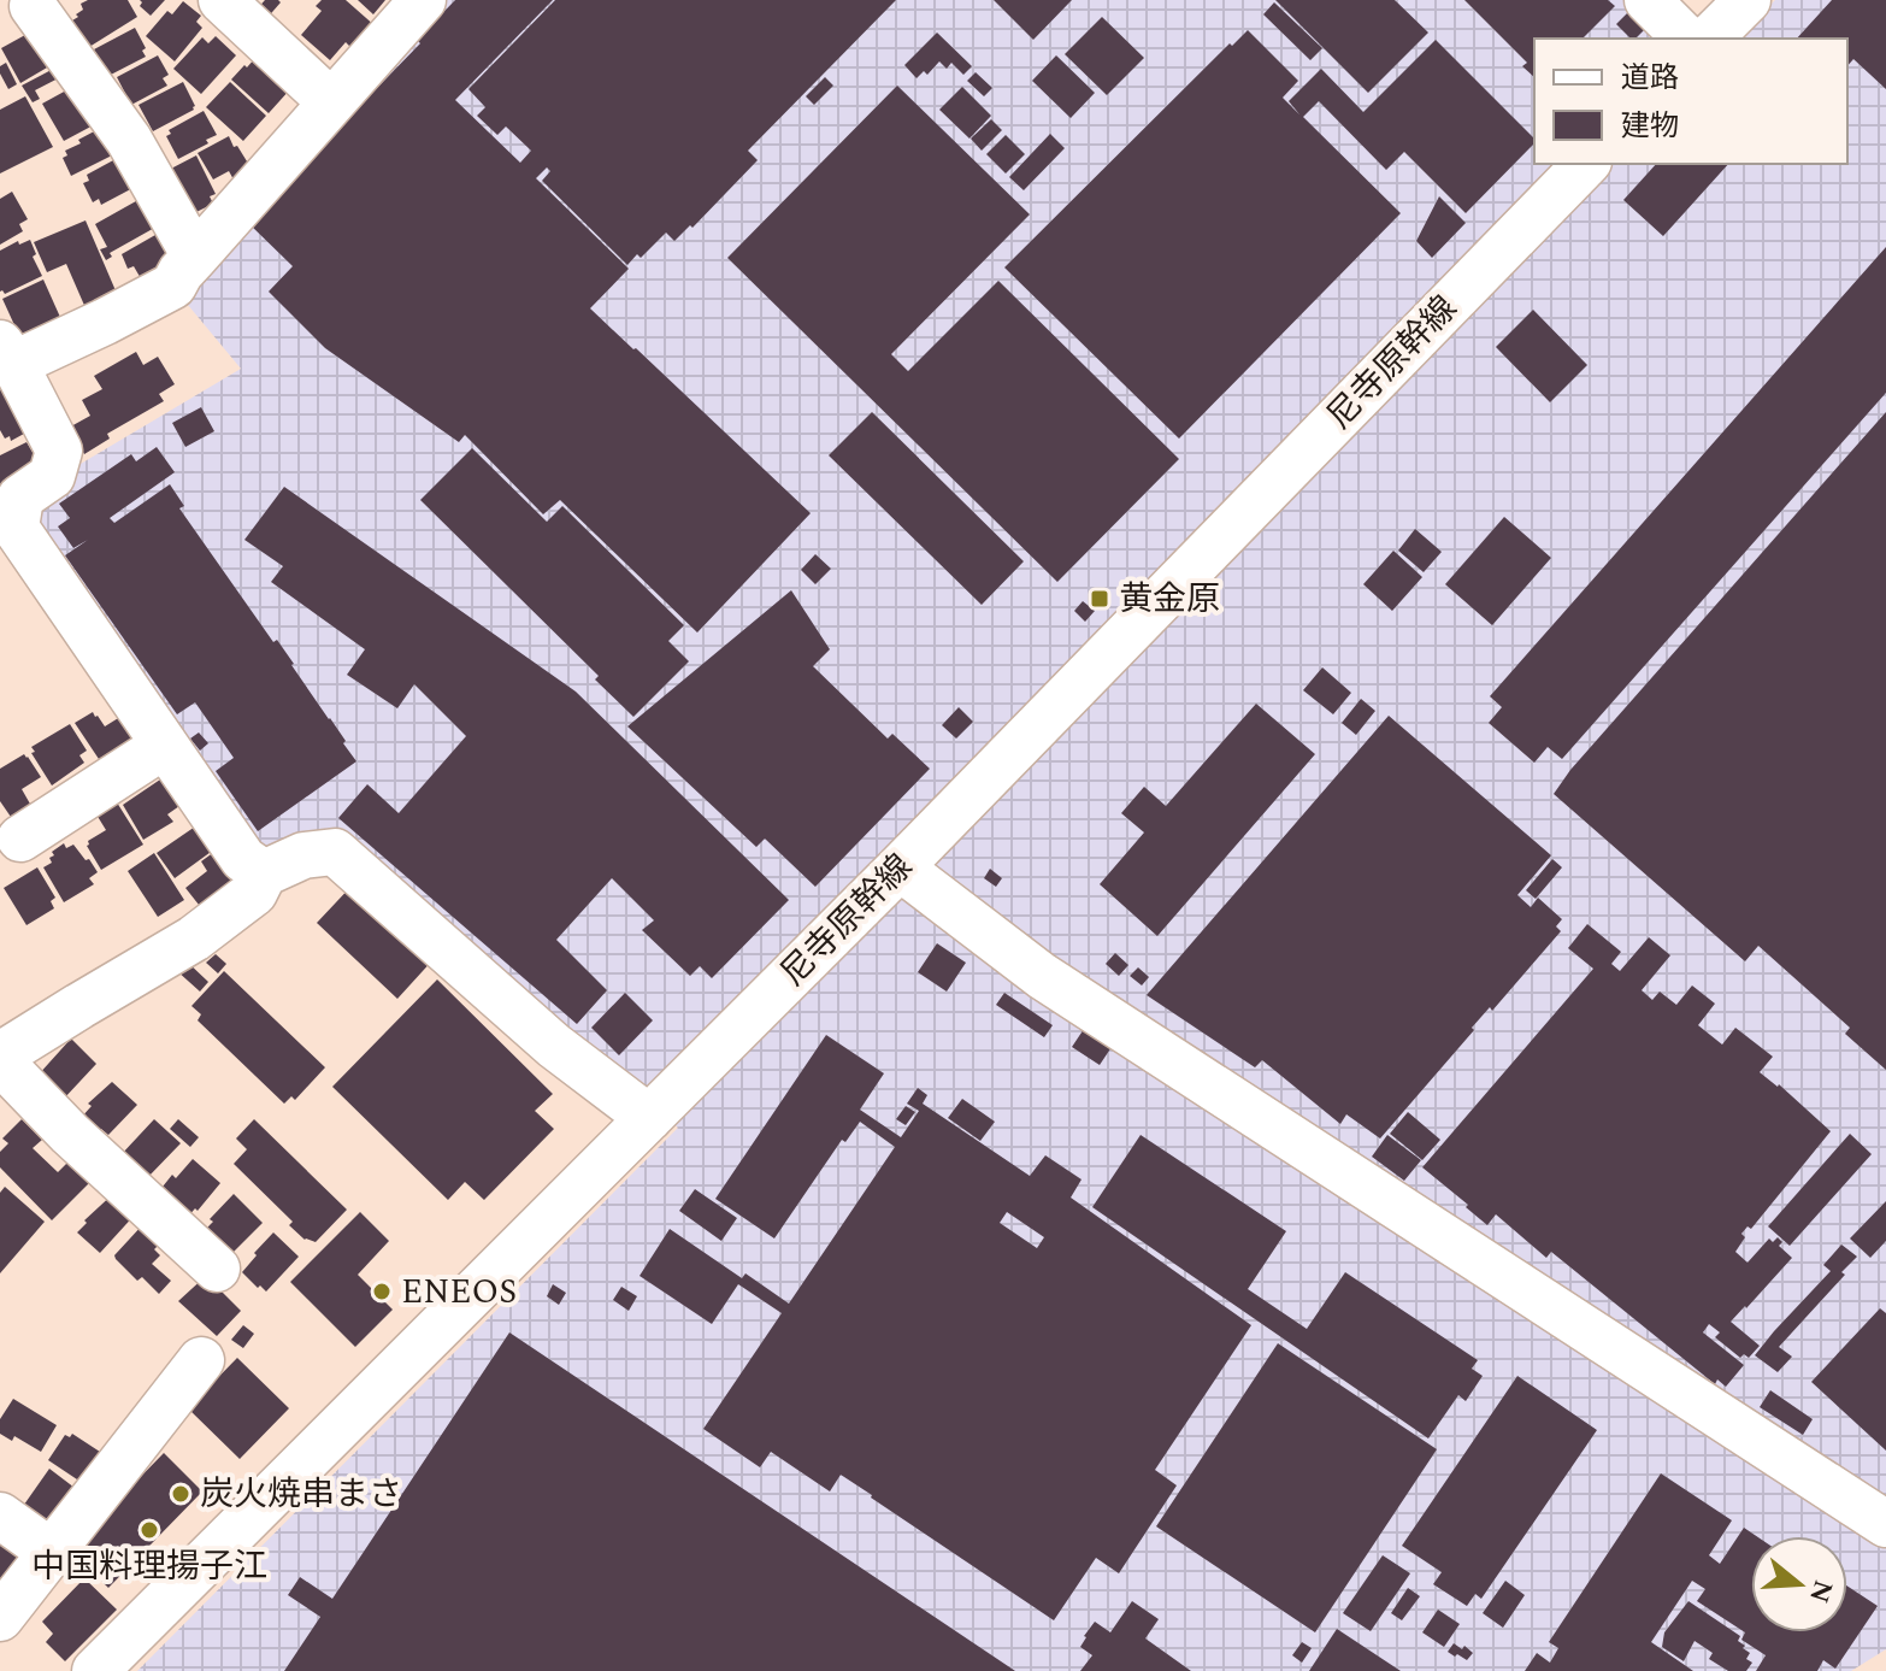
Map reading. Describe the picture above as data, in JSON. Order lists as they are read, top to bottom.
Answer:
{
  "streets": {
    "street": ["尼寺原幹線"]
  },
  "places": {
    "transit": ["黄金原"],
    "other": ["ENEOS", "炭火焼串まさ", "中国料理揚子江"]
  },
  "legend": ["道路", "建物"],
  "north": "right"
}
